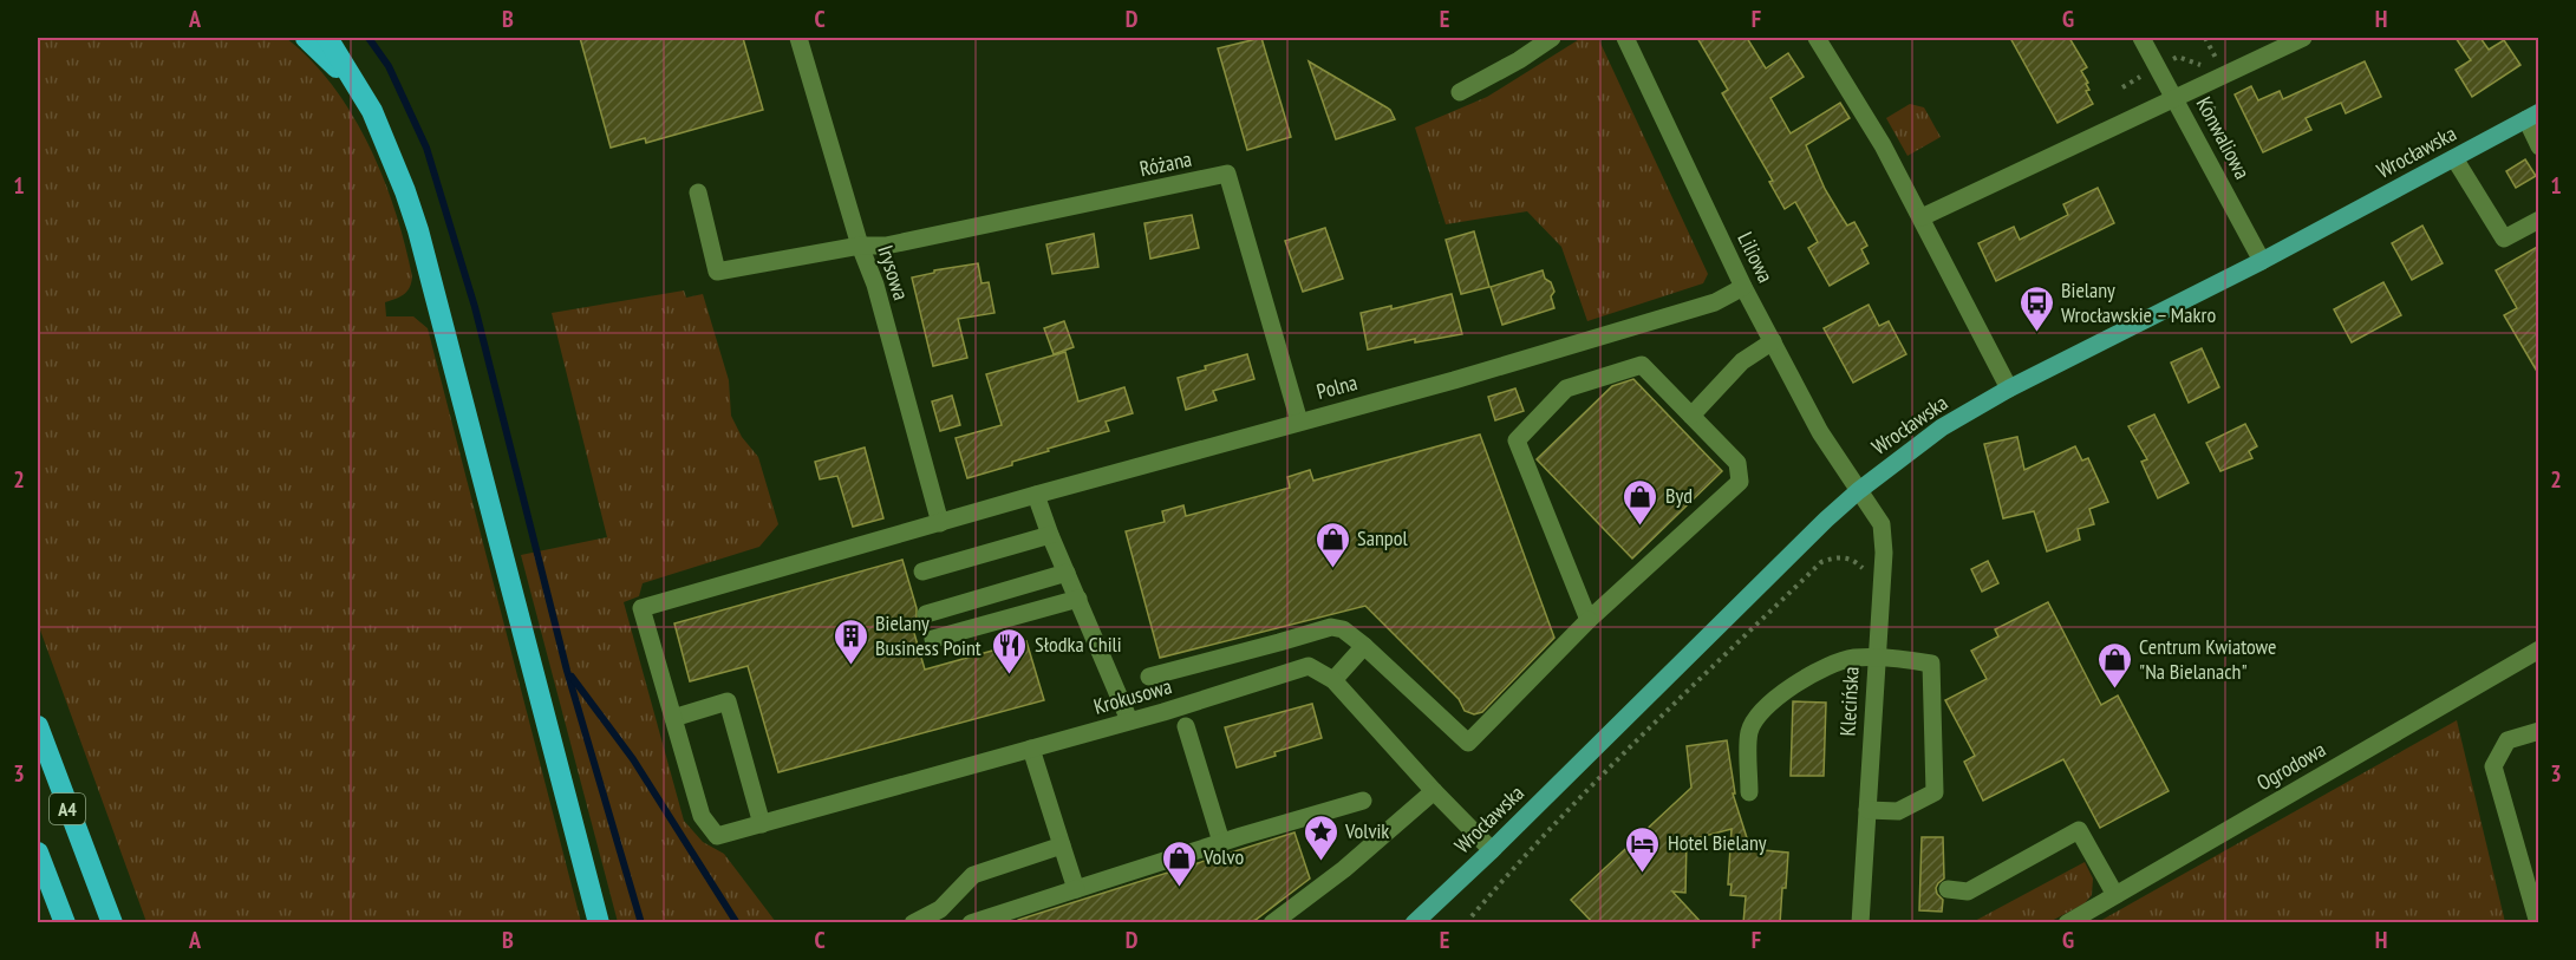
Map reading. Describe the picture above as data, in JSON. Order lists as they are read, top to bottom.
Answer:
{
  "streets": {
    "highway": ["A4"],
    "main road": ["Wrocławska"],
    "street": [
      "Konwaliowa",
      "Różana",
      "Liliowa",
      "Irysowa",
      "Polna",
      "Krokusowa",
      "Klecińska",
      "Ogrodowa"
    ]
  },
  "crossings": [
    ["Konwaliowa", "Wrocławska"],
    ["Wrocławska", "Liliowa"],
    ["Wrocławska", "Krokusowa"],
    ["Wrocławska", "Klecińska"],
    ["Różana", "Irysowa"],
    ["Różana", "Polna"],
    ["Liliowa", "Polna"],
    ["Liliowa", "Klecińska"],
    ["Irysowa", "Polna"],
    ["Polna", "Krokusowa"]
  ],
  "places": {
    "bus stop": ["Bielany Wrocławskie – Makro"],
    "shop": [
      "Byd",
      "Sanpol",
      "Centrum Kwiatowe \"Na Bielanach\"",
      "Volvo"
    ],
    "building": ["Bielany Business Point"],
    "restaurant": ["Słodka Chili"],
    "place": ["Volvik"],
    "hotel": ["Hotel Bielany"]
  },
  "grid": {
    "columns": [
      "A",
      "B",
      "C",
      "D",
      "E",
      "F",
      "G",
      "H"
    ],
    "rows": ["1", "2", "3"]
  }
}
